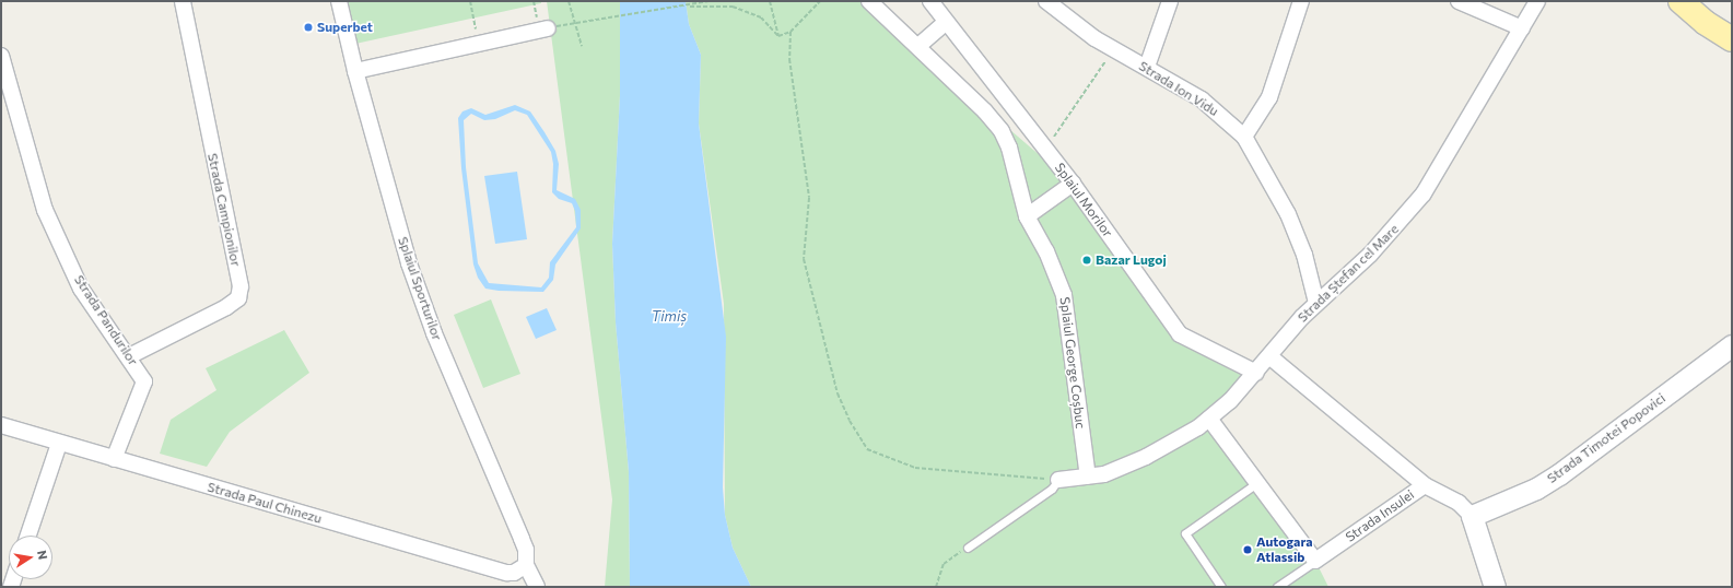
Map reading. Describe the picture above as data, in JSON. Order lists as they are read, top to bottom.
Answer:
{
  "streets": {
    "main road": ["Strada Timotei Popovici"],
    "street": [
      "Strada Ion Vidu",
      "Splaiul Morilor",
      "Strada Campionilor",
      "Strada Ștefan cel Mare",
      "Splaiul Sporturilor",
      "Strada Pandurilor",
      "Splaiul George Coșbuc",
      "Strada Paul Chinezu",
      "Strada Insulei"
    ]
  },
  "crossings": [
    ["Strada Ion Vidu", "Strada Ștefan cel Mare"],
    ["Splaiul Morilor", "Strada Ștefan cel Mare"],
    ["Strada Campionilor", "Strada Pandurilor"],
    ["Strada Ștefan cel Mare", "Splaiul George Coșbuc"],
    ["Strada Ștefan cel Mare", "Strada Insulei"],
    ["Splaiul Sporturilor", "Strada Paul Chinezu"],
    ["Strada Pandurilor", "Strada Paul Chinezu"]
  ],
  "water": ["Timiș"],
  "places": ["Superbet", "Bazar Lugoj", "Autogara Atlassib"],
  "north": "right"
}
